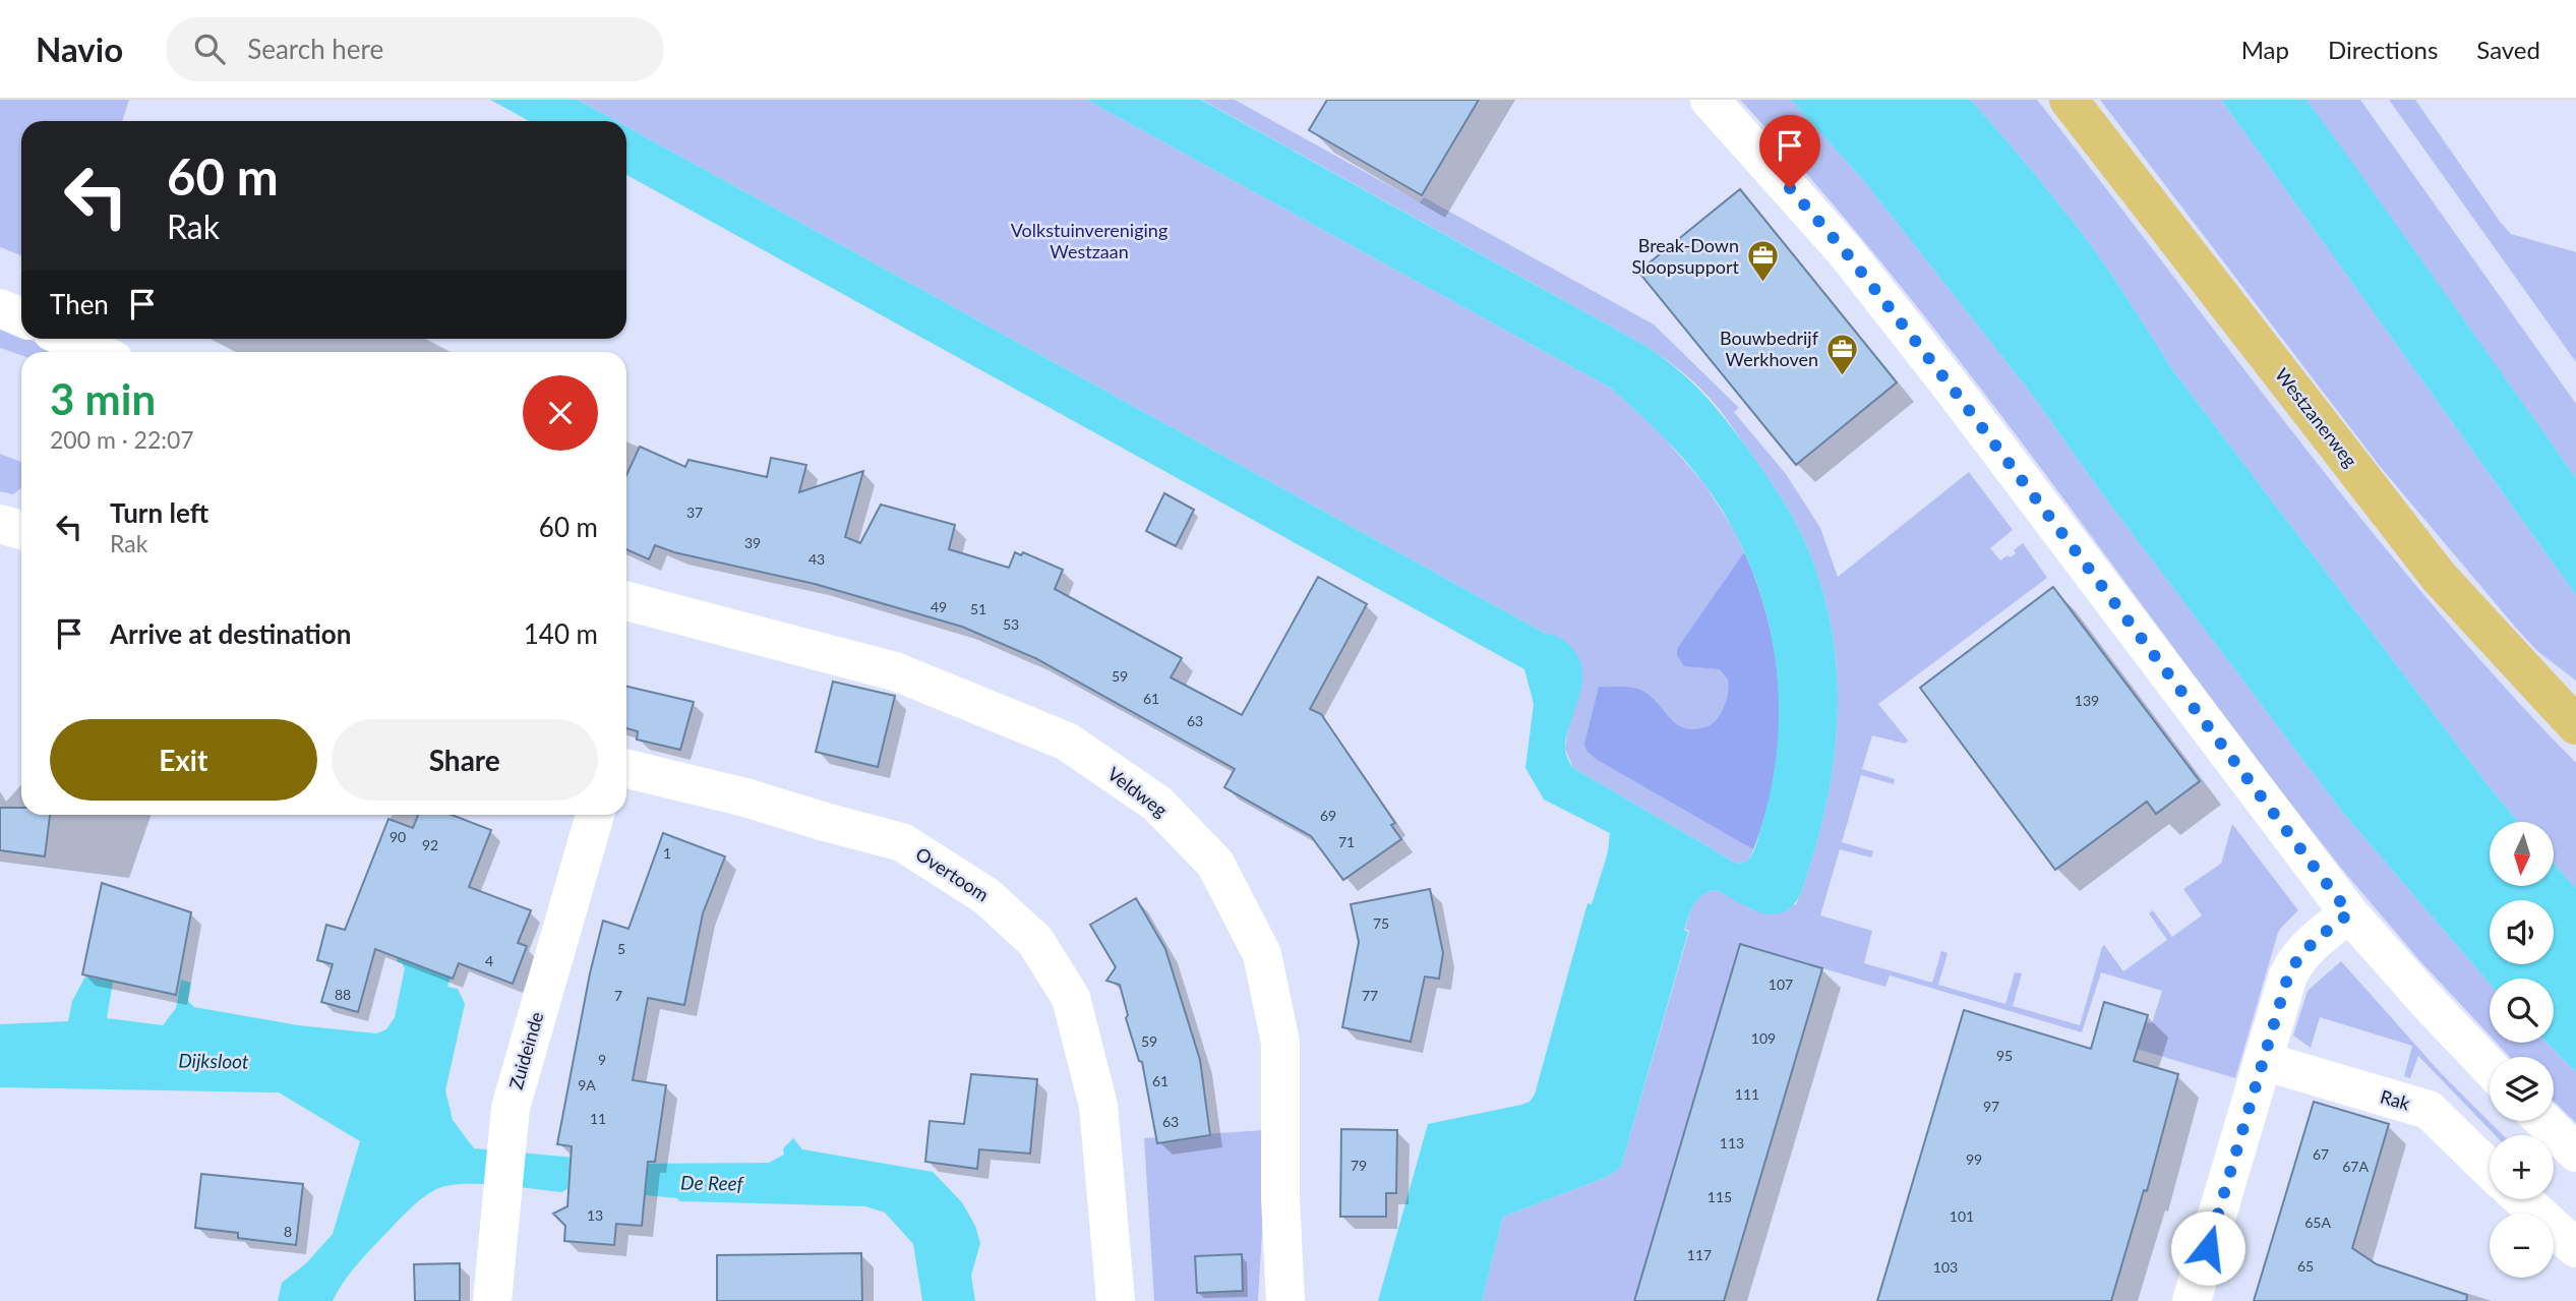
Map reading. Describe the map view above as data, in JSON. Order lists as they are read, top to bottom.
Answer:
{
  "streets": {
    "main road": ["Westzanerweg"],
    "street": [
      "Veldweg",
      "Overtoom",
      "Zuideinde",
      "Rak"
    ]
  },
  "water": ["Dijksloot", "De Reef"],
  "parks": ["Volkstuinvereniging Westzaan"],
  "places": {
    "office": ["Break-Down Sloopsupport", "Bouwbedrijf Werkhoven"]
  },
  "house_numbers": [
    "37",
    "39",
    "43",
    "49",
    "51",
    "53",
    "59",
    "61",
    "139",
    "63",
    "69",
    "90",
    "71",
    "92",
    "1",
    "75",
    "5",
    "4",
    "107",
    "88",
    "7",
    "77",
    "109",
    "59",
    "95",
    "9",
    "61",
    "9A",
    "111",
    "97",
    "11",
    "63",
    "113",
    "67",
    "99",
    "79",
    "67A",
    "115",
    "13",
    "101",
    "65A",
    "8",
    "117",
    "65",
    "103"
  ],
  "north": "bottom",
  "page": {
    "header": "Navio",
    "search": "Search here",
    "nav": ["Map", "Directions", "Saved"],
    "turn": ["60 m", "Rak"],
    "then": "Then",
    "heading": ["3 min", "200 m · 22:07"],
    "list": [
      {
        "name": "Turn left",
        "note": "Rak",
        "value": "60 m"
      },
      {
        "name": "Arrive at destination",
        "value": "140 m"
      }
    ],
    "buttons": ["Exit", "Share"],
    "map_buttons": ["+", "−"]
  }
}
